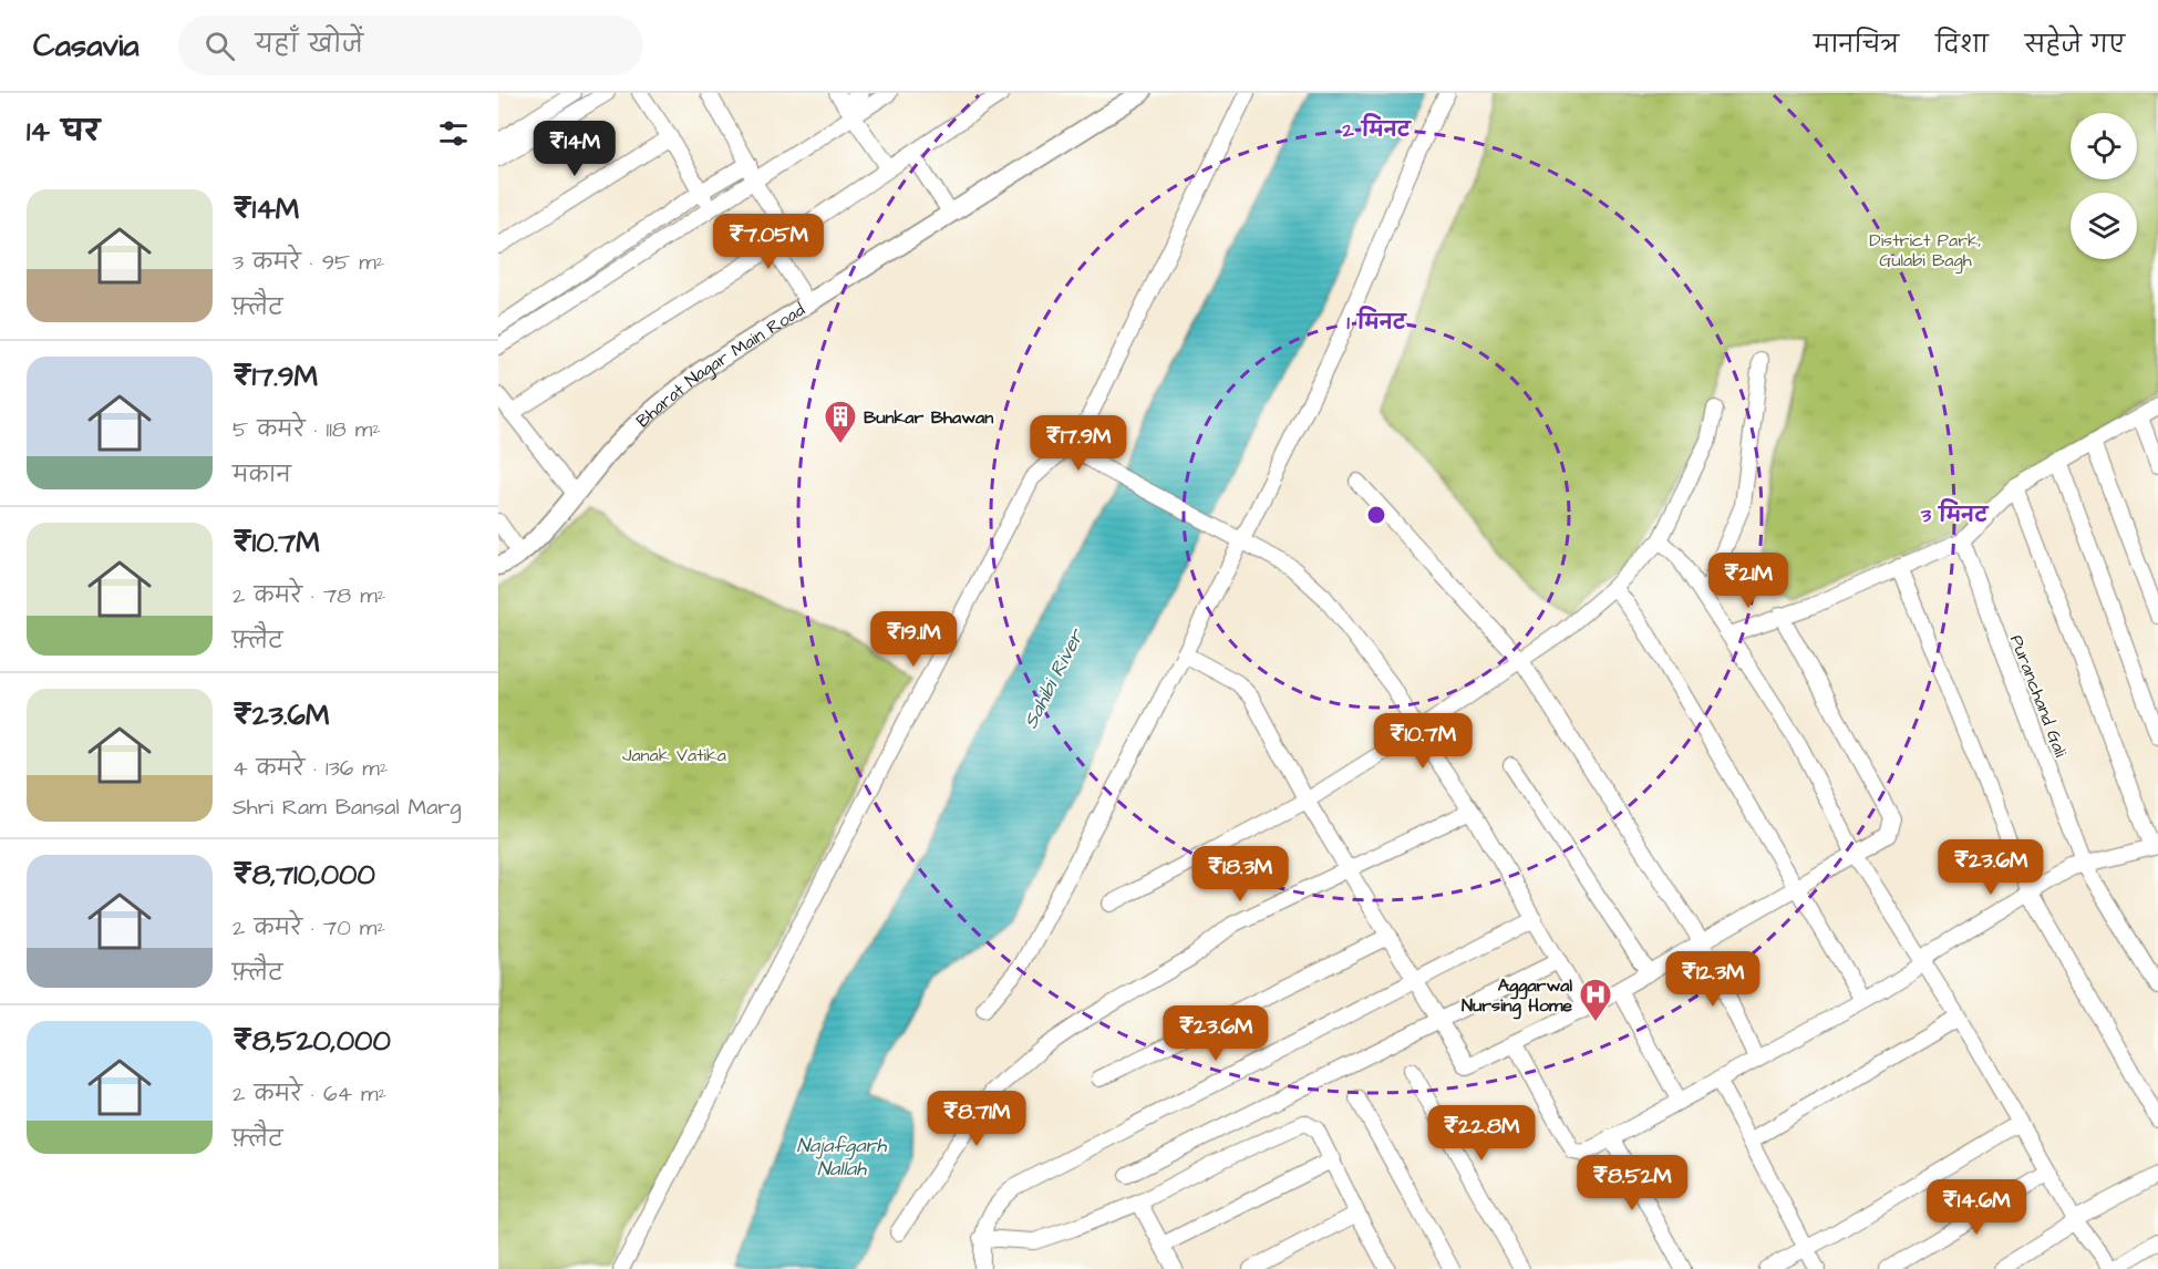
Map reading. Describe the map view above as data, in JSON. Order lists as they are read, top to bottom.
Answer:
{
  "streets": {
    "street": ["Bharat Nagar Main Road", "Puranchand Gali"]
  },
  "water": ["Sahibi River", "Najafgarh Nallah"],
  "parks": ["District Park, Gulabi Bagh", "Janak Vatika"],
  "places": {
    "building": ["Bunkar Bhawan"],
    "hospital": ["Aggarwal Nursing Home"]
  },
  "page": {
    "header": "Casavia",
    "search": "यहाँ खोजें",
    "nav": ["मानचित्र", "दिशा", "सहेजे गए"],
    "heading": "14 घर",
    "price": [
      "₹14M",
      "₹7.05M",
      "₹17.9M",
      "₹21M",
      "₹19.1M",
      "₹10.7M",
      "₹23.6M",
      "₹18.3M",
      "₹12.3M",
      "₹23.6M",
      "₹8.71M",
      "₹22.8M",
      "₹8.52M",
      "₹14.6M"
    ],
    "list": [
      {
        "name": "₹14M",
        "note": "3 कमरे · 95 m² · फ़्लैट"
      },
      {
        "name": "₹17.9M",
        "note": "5 कमरे · 118 m² · मकान"
      },
      {
        "name": "₹10.7M",
        "note": "2 कमरे · 78 m² · फ़्लैट"
      },
      {
        "name": "₹23.6M",
        "note": "4 कमरे · 136 m² · Shri Ram Bansal Marg"
      },
      {
        "name": "₹8,710,000",
        "note": "2 कमरे · 70 m² · फ़्लैट"
      },
      {
        "name": "₹8,520,000",
        "note": "2 कमरे · 64 m² · फ़्लैट"
      }
    ]
  },
  "rings": ["2 मिनट", "1 मिनट", "3 मिनट"]
}
